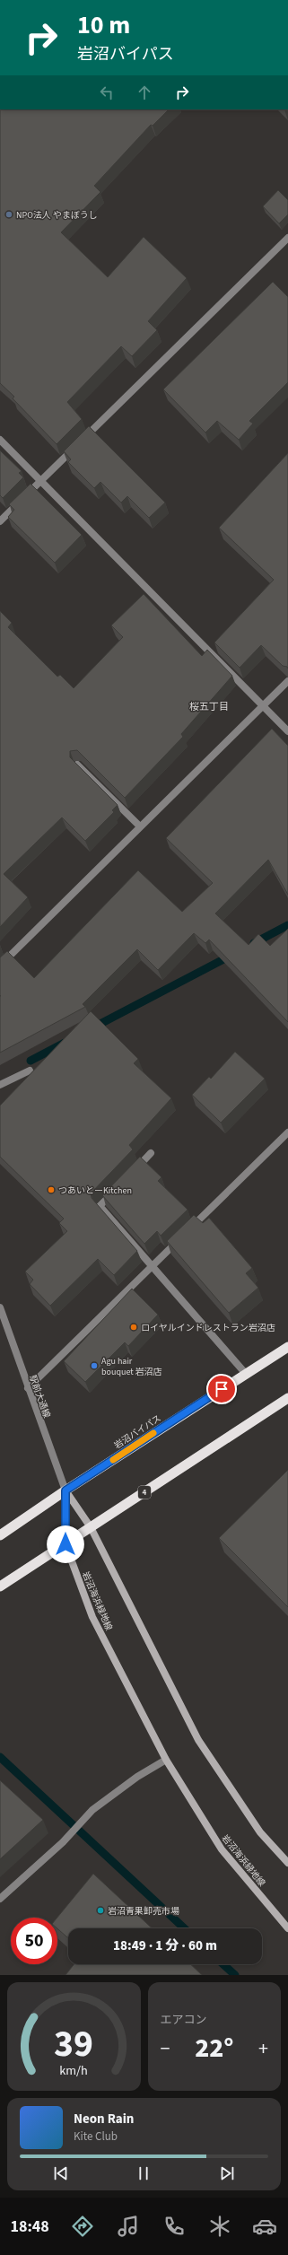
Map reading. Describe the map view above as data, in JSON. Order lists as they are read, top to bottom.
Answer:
{
  "streets": {
    "highway": ["岩沼バイパス", "4"],
    "main road": ["岩沼海浜緑地線"],
    "street": ["駅前大通線"]
  },
  "crossings": [
    ["駅前大通線", "岩沼バイパス"],
    ["駅前大通線", "岩沼海浜緑地線"],
    ["岩沼バイパス", "岩沼海浜緑地線"],
    ["4", "岩沼海浜緑地線"]
  ],
  "districts": ["桜五丁目"],
  "places": [
    "NPO法人 やまぼうし",
    "つあいとーKitchen",
    "ロイヤルインドレストラン岩沼店",
    "Agu hair bouquet 岩沼店",
    "岩沼青果卸売市場"
  ],
  "page": {
    "turn": ["10 m", "岩沼バイパス"],
    "limit": "50",
    "trip": "18:49 · 1 分 · 60 m",
    "tile": "エアコン",
    "heat": ["−", "22°", "+"],
    "song": ["Neon Rain", "Kite Club"],
    "tabs": "18:48",
    "gauge": ["39", "km/h"]
  }
}
